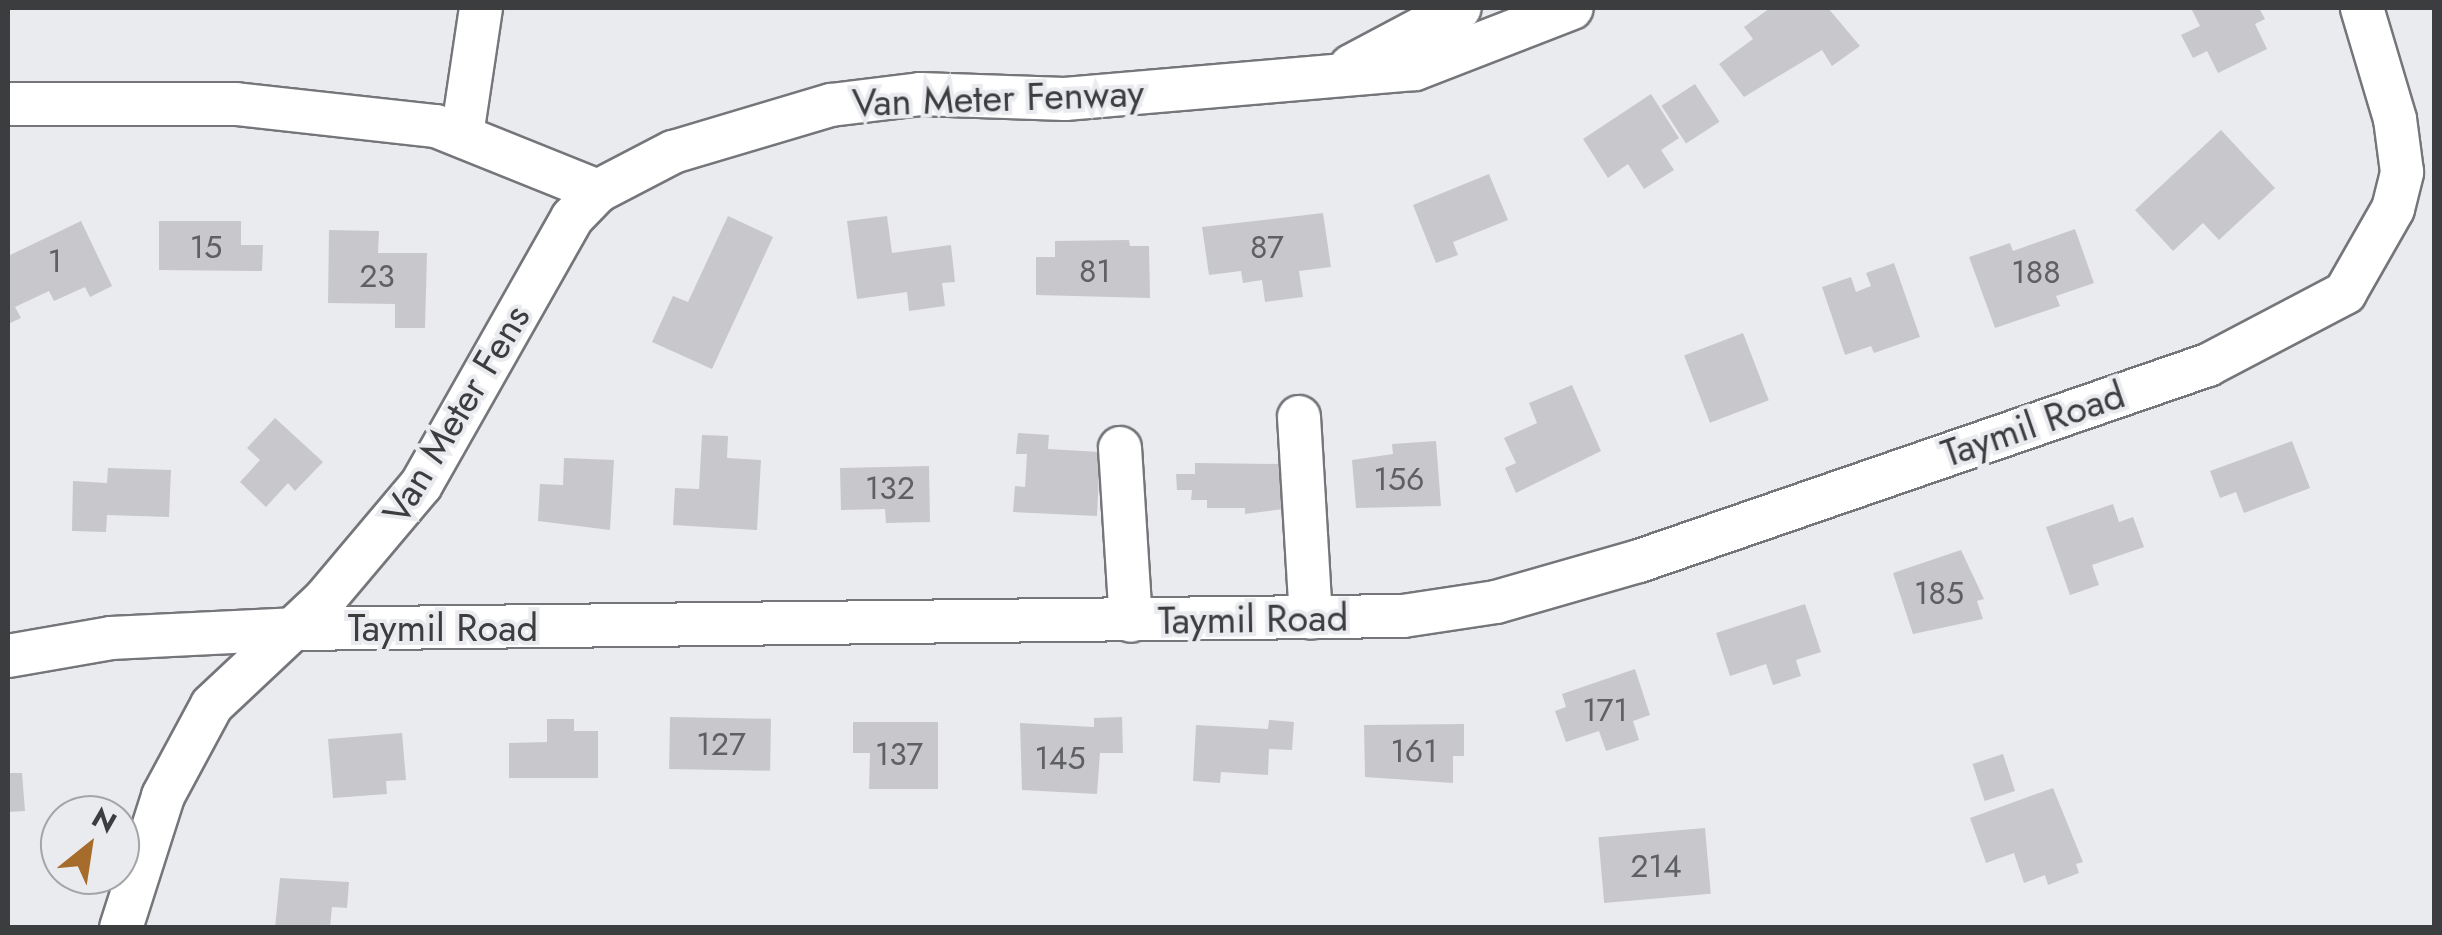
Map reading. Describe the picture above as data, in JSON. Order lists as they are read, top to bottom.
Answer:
{
  "streets": {
    "street": ["Van Meter Fenway", "Van Meter Fens", "Taymil Road"]
  },
  "crossings": [
    ["Van Meter Fenway", "Van Meter Fens"],
    ["Van Meter Fens", "Taymil Road"]
  ],
  "house_numbers": [
    "15",
    "87",
    "1",
    "81",
    "188",
    "23",
    "156",
    "132",
    "185",
    "171",
    "127",
    "161",
    "137",
    "145",
    "214"
  ],
  "north": "top right"
}
